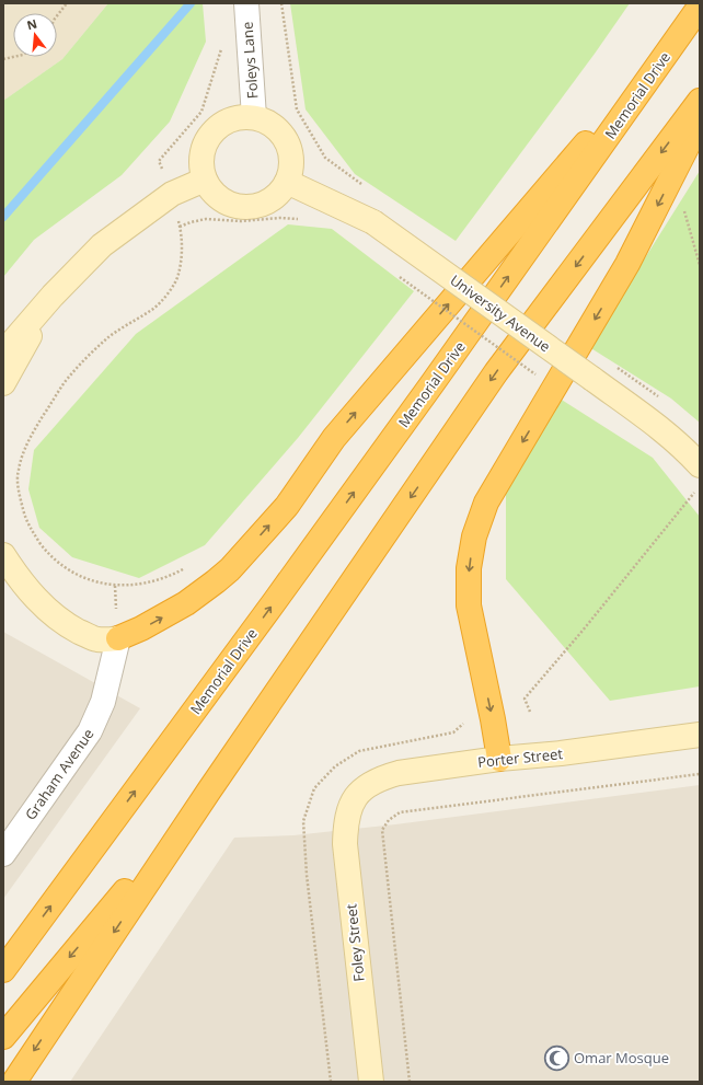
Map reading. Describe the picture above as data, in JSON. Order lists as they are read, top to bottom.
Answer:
{
  "streets": {
    "highway": ["Memorial Drive"],
    "main road": ["University Avenue", "Porter Street", "Foley Street"],
    "street": ["Foleys Lane", "Graham Avenue"]
  },
  "crossings": [
    ["Foleys Lane", "University Avenue"],
    ["Porter Street", "Foley Street"]
  ],
  "places": {
    "mosque": ["Omar Mosque"]
  },
  "north": "top"
}
